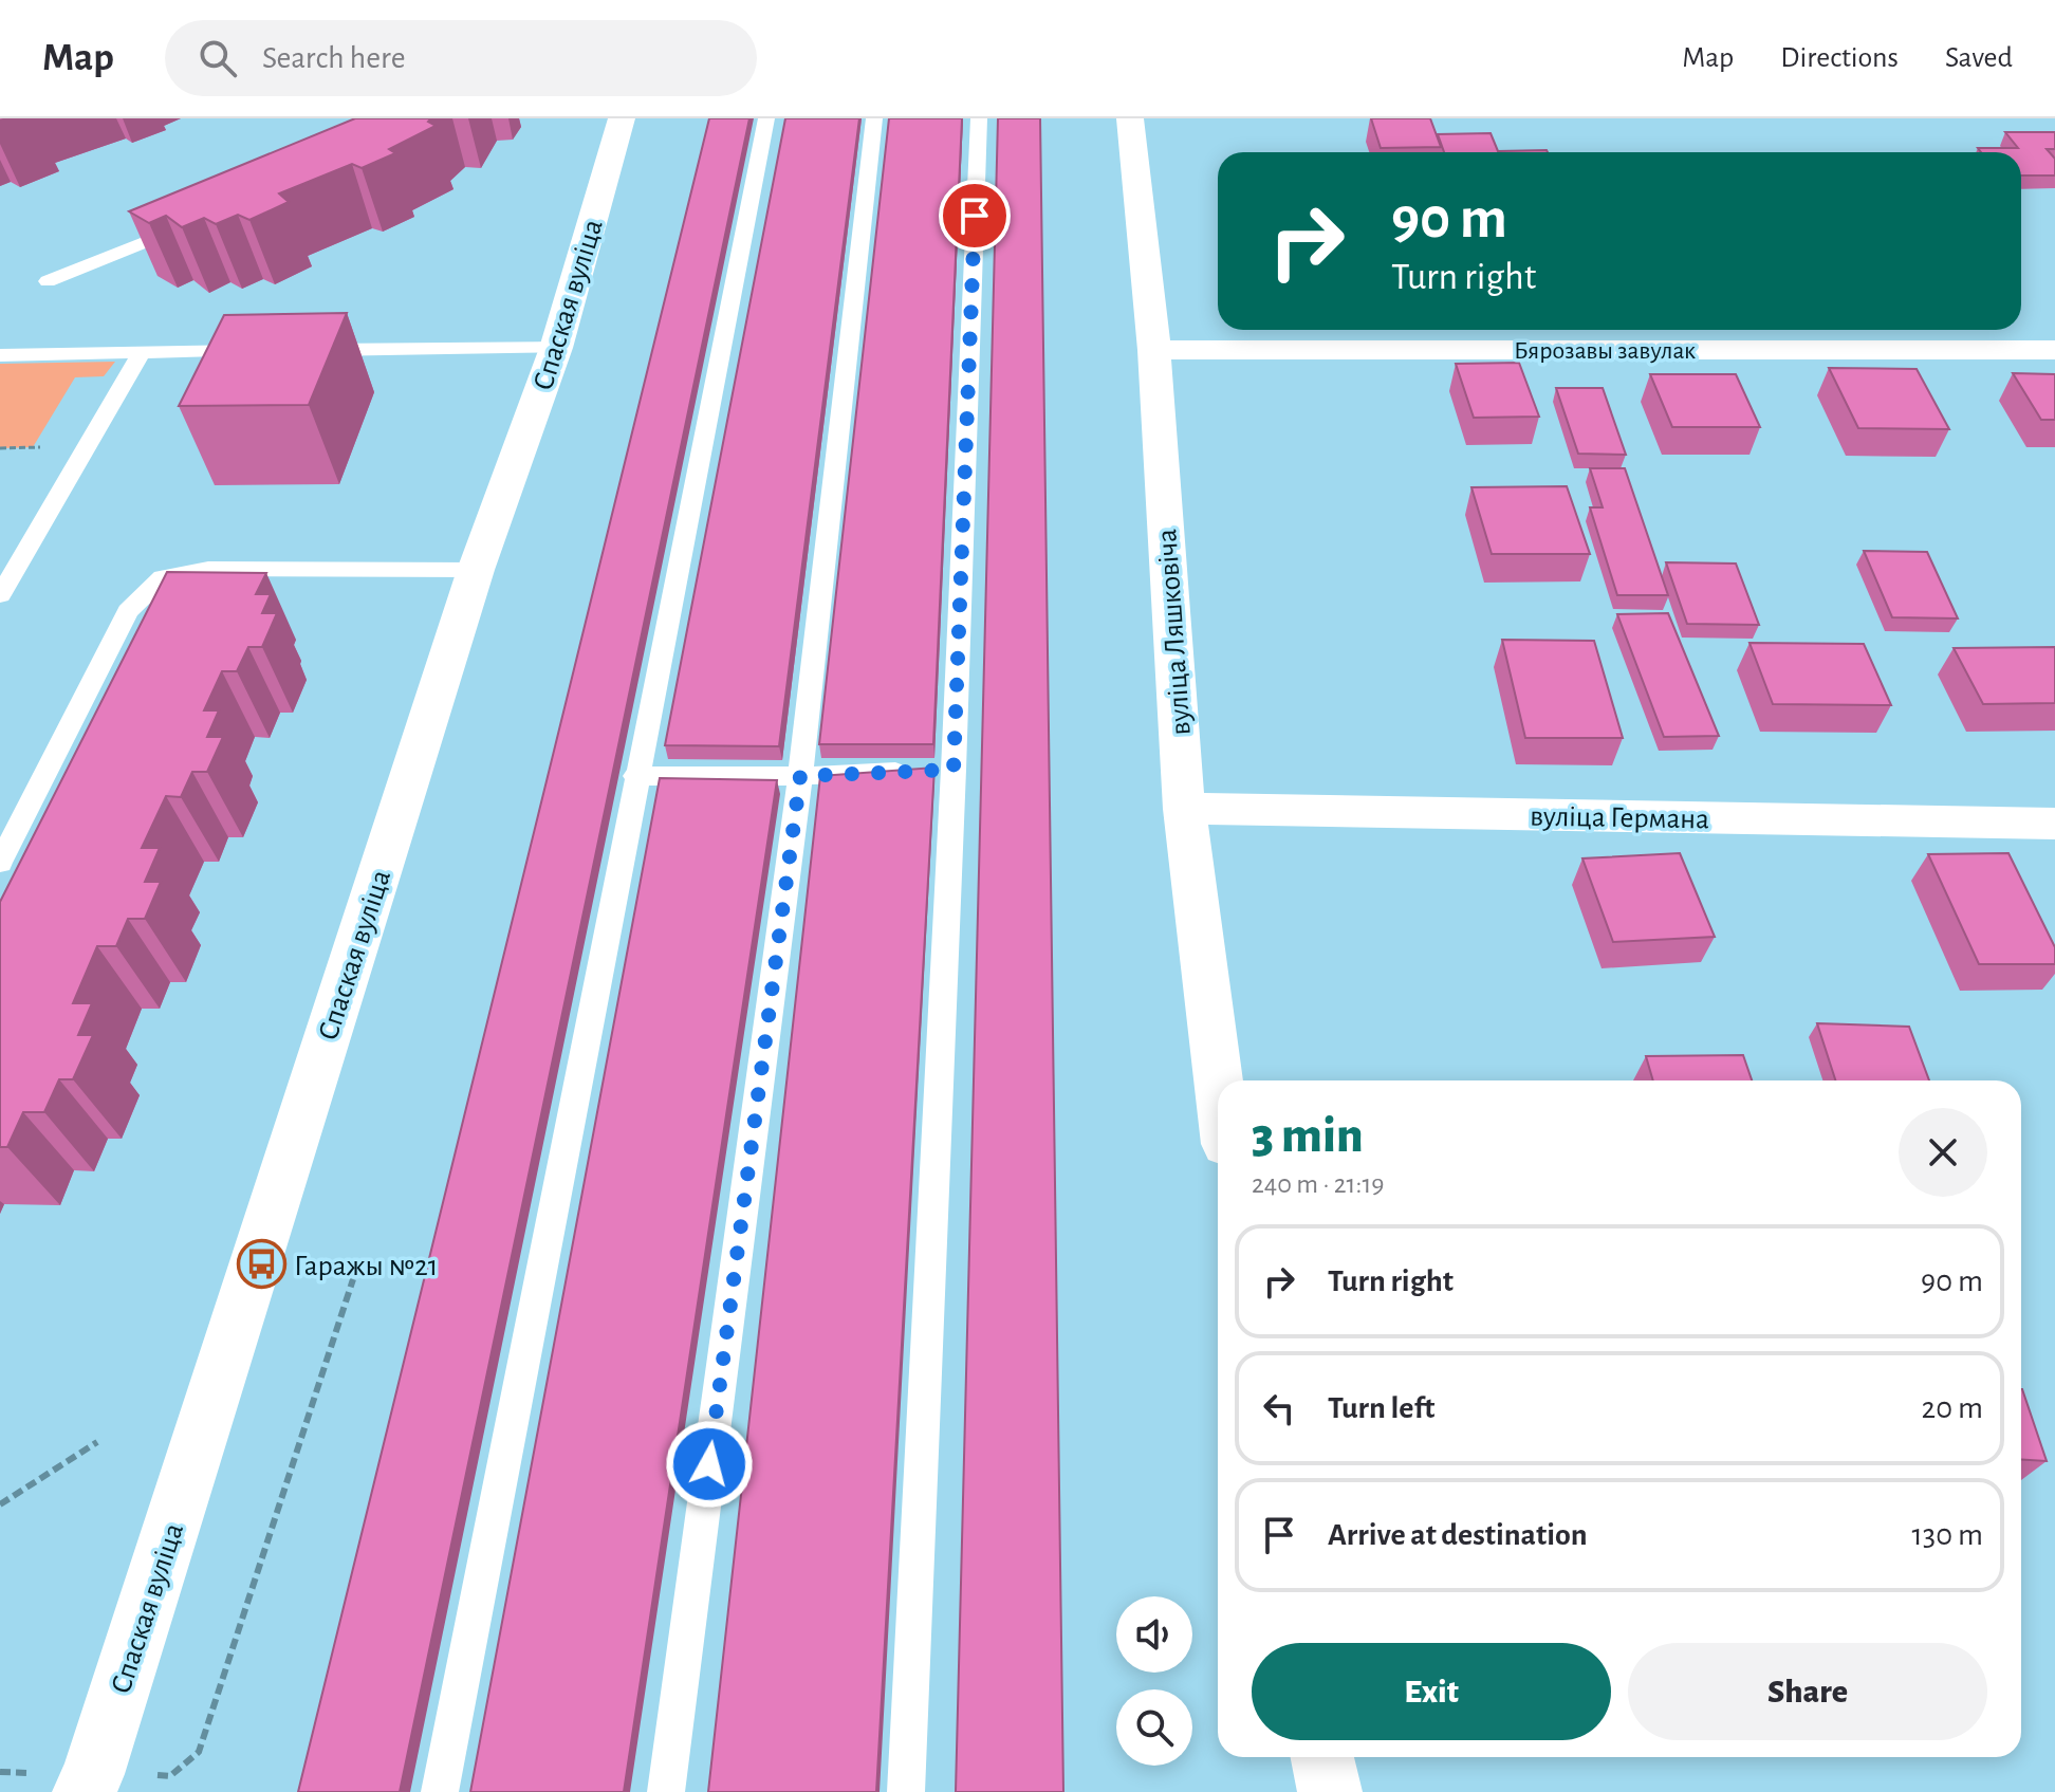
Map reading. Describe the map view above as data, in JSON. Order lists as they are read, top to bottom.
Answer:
{
  "streets": {
    "street": [
      "Спаская вуліца",
      "Бярозавы завулак",
      "вуліца Ляшковіча",
      "вуліца Германа"
    ]
  },
  "crossings": [
    ["Бярозавы завулак", "вуліца Ляшковіча"],
    ["вуліца Ляшковіча", "вуліца Германа"]
  ],
  "places": {
    "bus stop": ["Гаражы №21"]
  },
  "page": {
    "header": "Map",
    "search": "Search here",
    "nav": ["Map", "Directions", "Saved"],
    "turn": ["90 m", "Turn right"],
    "heading": ["3 min", "240 m · 21:19"],
    "list": [
      {
        "name": "Turn right",
        "value": "90 m"
      },
      {
        "name": "Turn left",
        "value": "20 m"
      },
      {
        "name": "Arrive at destination",
        "value": "130 m"
      }
    ],
    "buttons": ["Exit", "Share"]
  }
}
